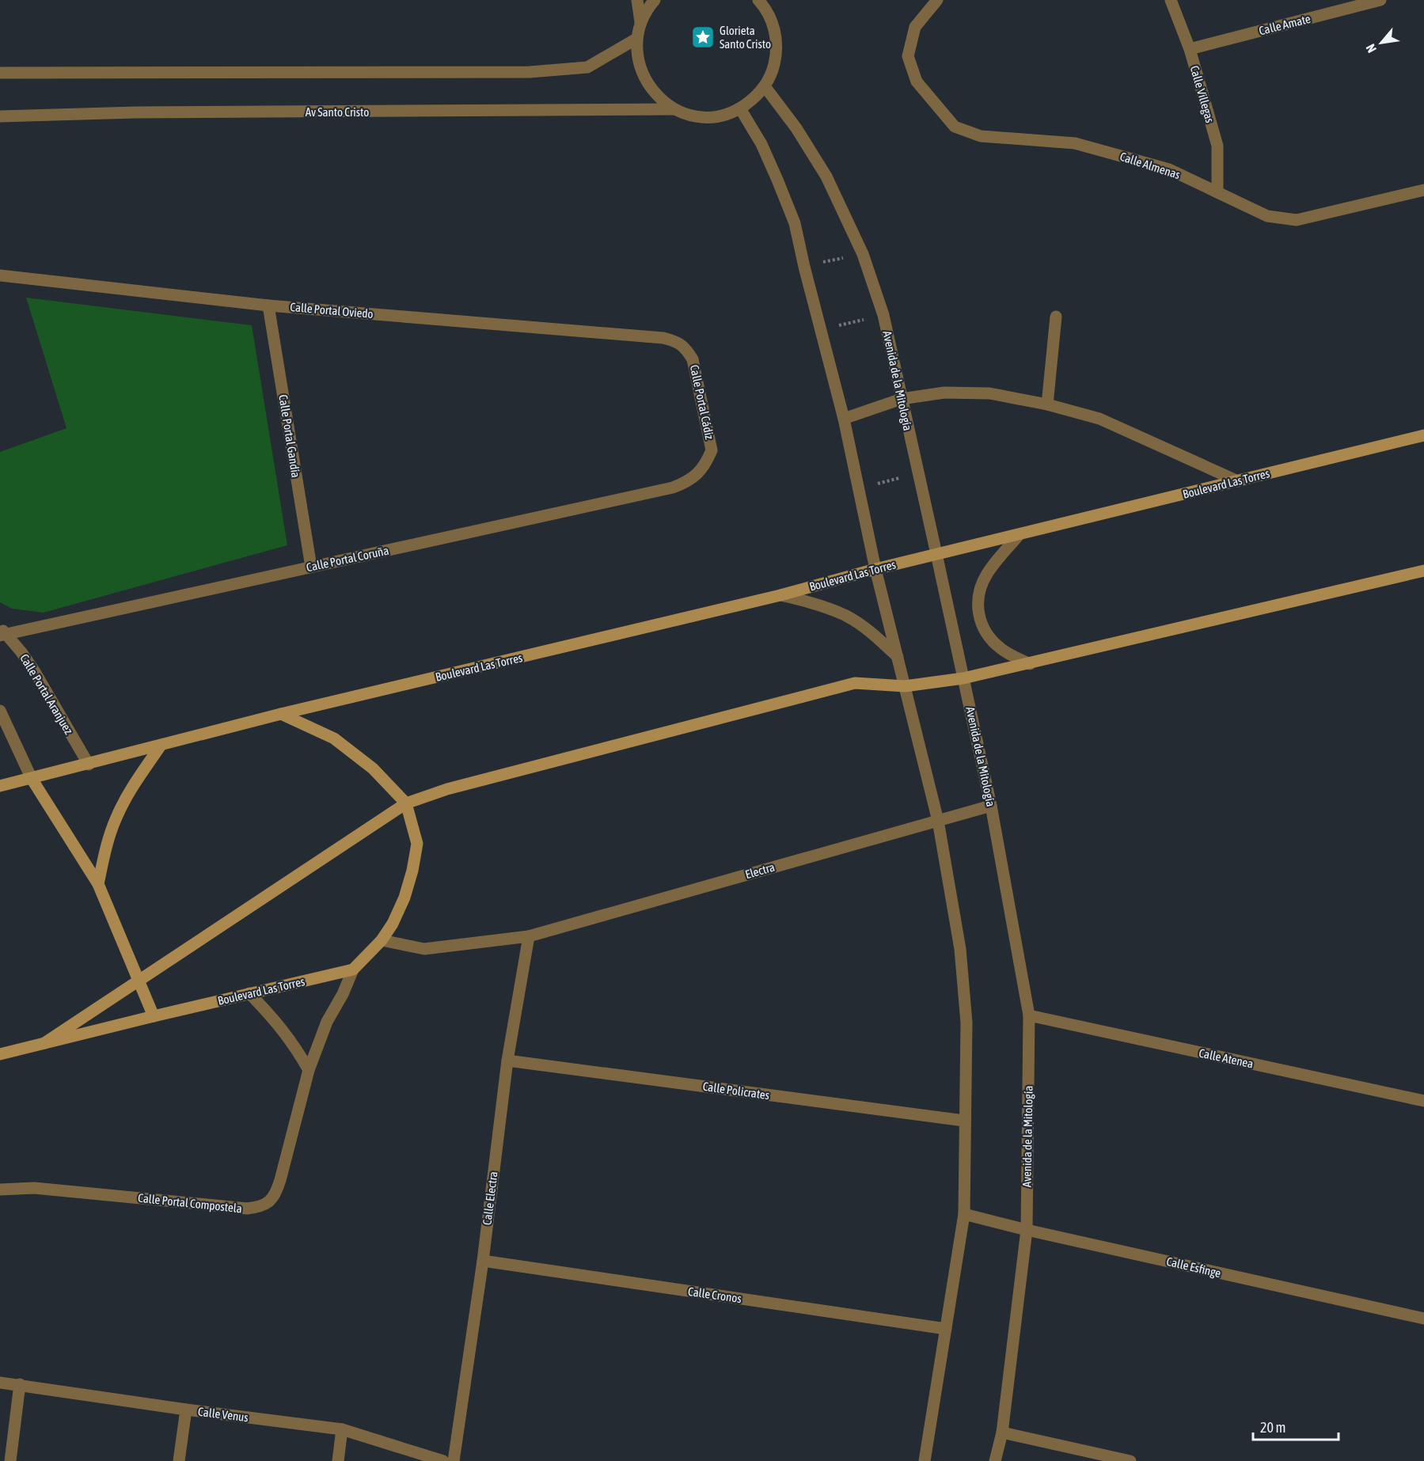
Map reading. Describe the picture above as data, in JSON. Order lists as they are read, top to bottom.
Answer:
{
  "streets": {
    "main road": ["Boulevard Las Torres"],
    "street": [
      "Calle Amate",
      "Calle Villegas",
      "Av Santo Cristo",
      "Calle Almenas",
      "Calle Portal Oviedo",
      "Avenida de la Mitología",
      "Calle Portal Cádiz",
      "Calle Portal Gandía",
      "Calle Portal Coruña",
      "Calle Portal Aranjuez",
      "Electra",
      "Calle Atenea",
      "Calle Policrates",
      "Calle Electra",
      "Calle Portal Compostela",
      "Calle Esfinge",
      "Calle Cronos",
      "Calle Venus"
    ]
  },
  "crossings": [
    ["Calle Amate", "Calle Villegas"],
    ["Calle Villegas", "Calle Almenas"],
    ["Calle Portal Oviedo", "Calle Portal Cádiz"],
    ["Calle Portal Oviedo", "Calle Portal Gandía"],
    ["Avenida de la Mitología", "Boulevard Las Torres"],
    ["Avenida de la Mitología", "Electra"],
    ["Avenida de la Mitología", "Calle Atenea"],
    ["Avenida de la Mitología", "Calle Esfinge"],
    ["Calle Portal Cádiz", "Calle Portal Coruña"],
    ["Calle Portal Gandía", "Calle Portal Coruña"],
    ["Boulevard Las Torres", "Calle Portal Aranjuez"],
    ["Boulevard Las Torres", "Calle Portal Compostela"],
    ["Calle Portal Coruña", "Calle Portal Aranjuez"],
    ["Electra", "Calle Electra"],
    ["Calle Policrates", "Calle Electra"],
    ["Calle Electra", "Calle Cronos"]
  ],
  "places": {
    "place": ["Glorieta Santo Cristo"]
  },
  "scale_bar": "20 m",
  "north": "bottom left"
}
